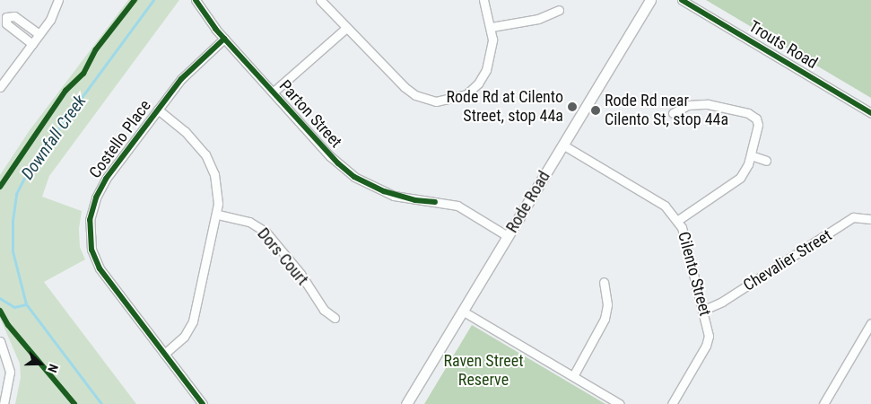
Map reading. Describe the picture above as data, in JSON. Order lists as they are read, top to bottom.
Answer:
{
  "streets": {
    "main road": ["Rode Road"],
    "street": [
      "Trouts Road",
      "Parton Street",
      "Costello Place",
      "Dors Court",
      "Chevalier Street",
      "Cilento Street"
    ]
  },
  "crossings": [
    ["Parton Street", "Costello Place"],
    ["Parton Street", "Rode Road"],
    ["Rode Road", "Cilento Street"],
    ["Chevalier Street", "Cilento Street"]
  ],
  "water": ["Downfall Creek"],
  "parks": ["Raven Street Reserve"],
  "places": ["Rode Rd at Cilento Street, stop 44a", "Rode Rd near Cilento St, stop 44a"],
  "north": "right"
}
